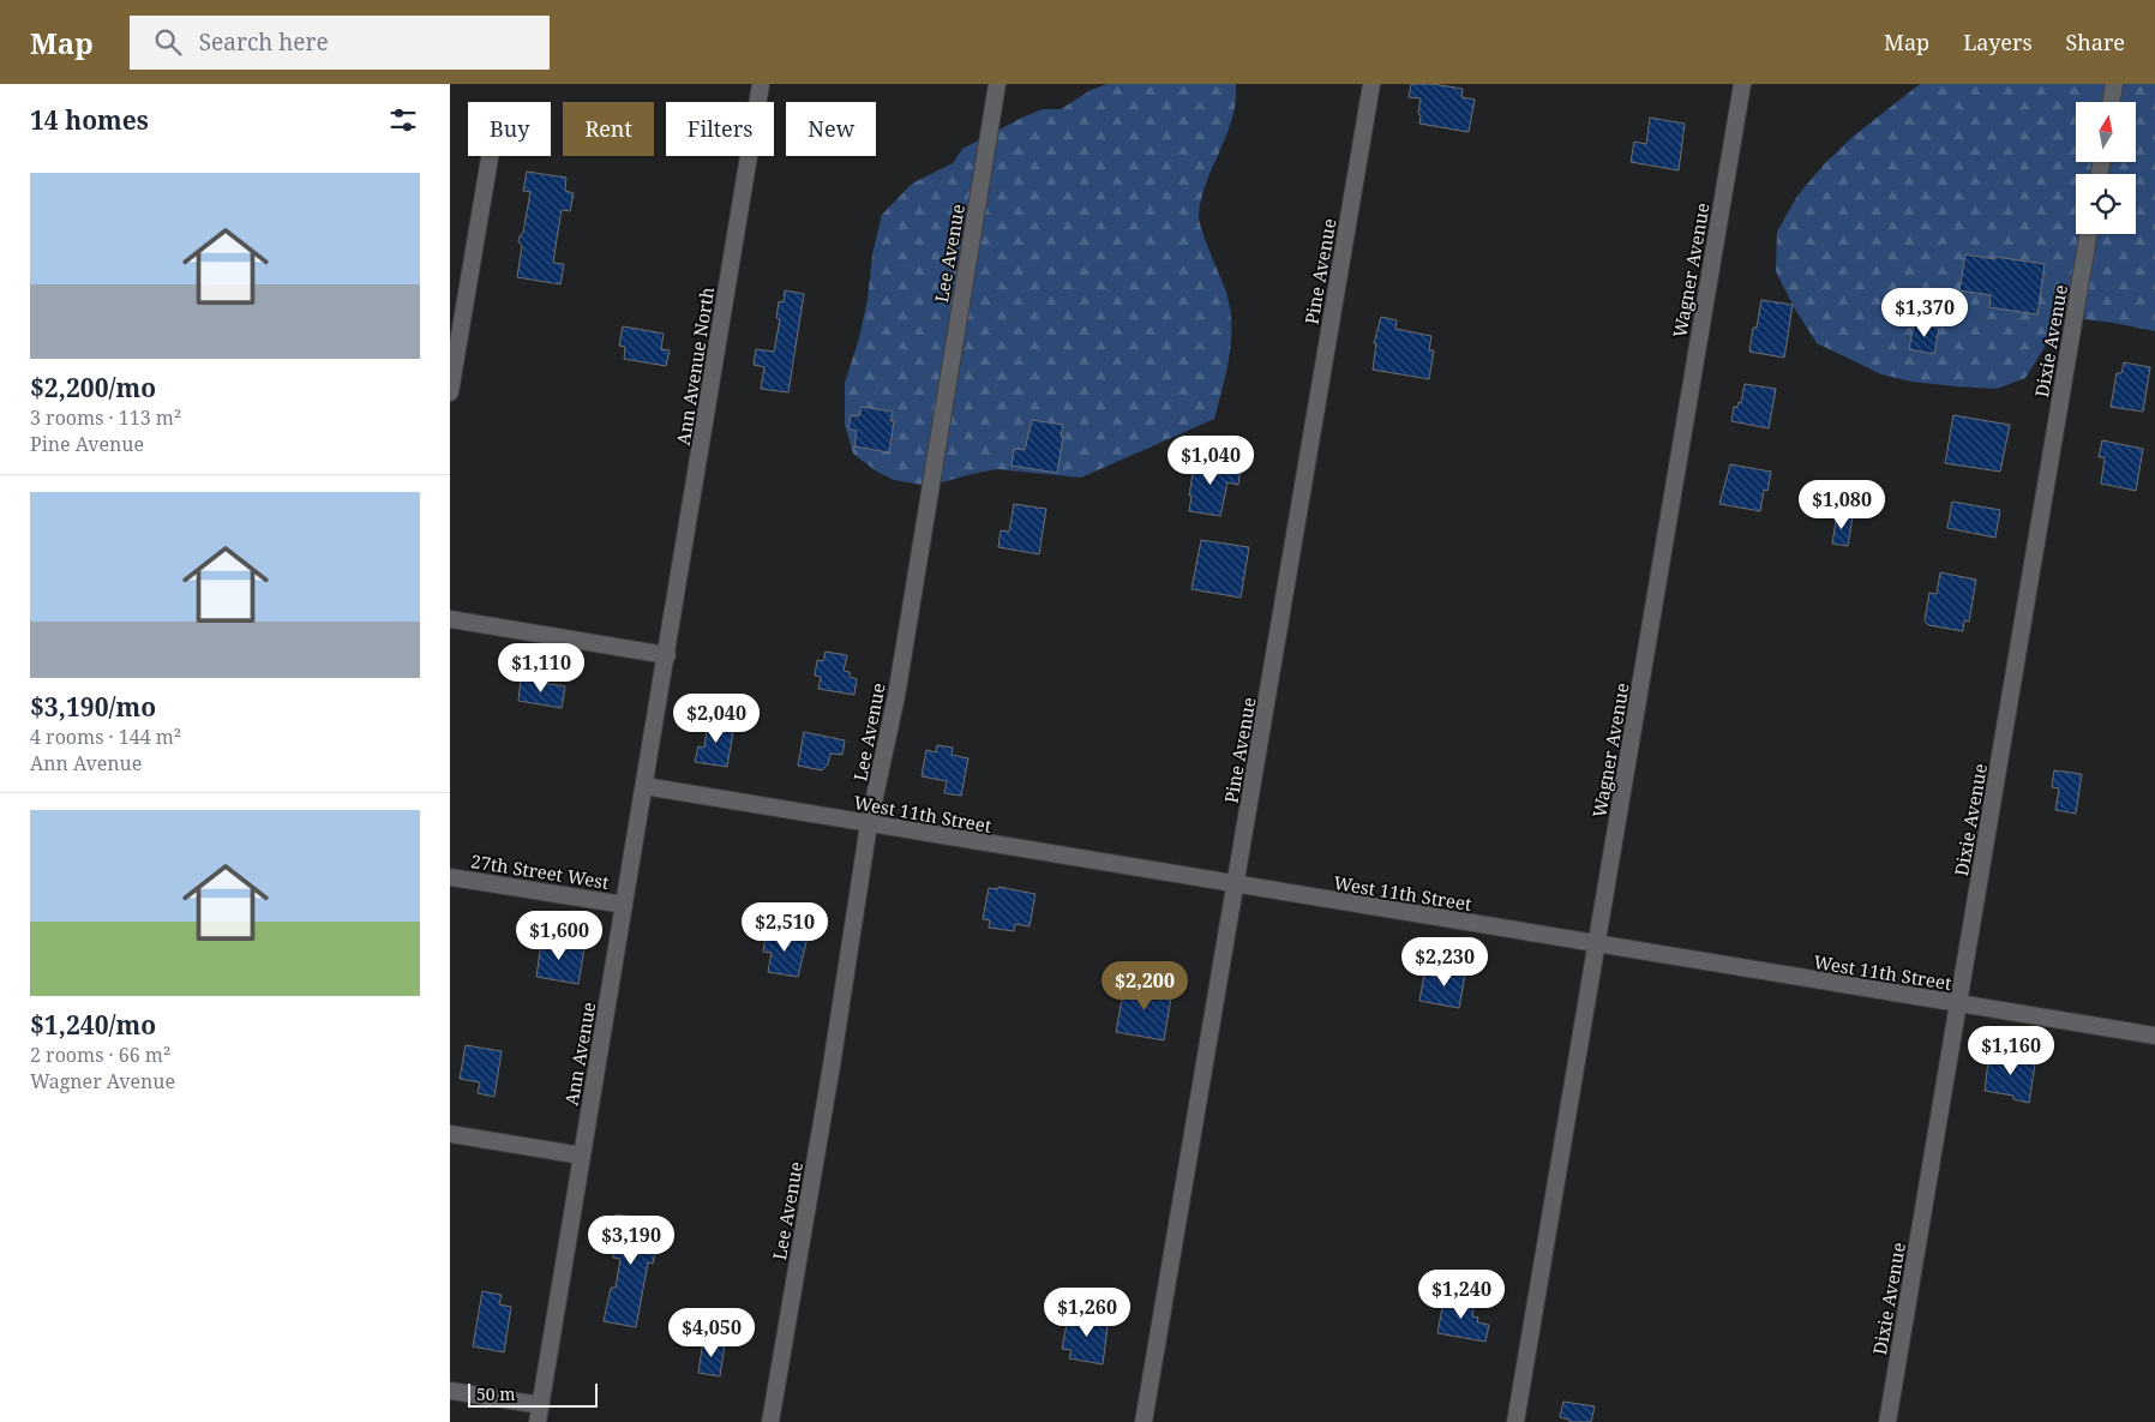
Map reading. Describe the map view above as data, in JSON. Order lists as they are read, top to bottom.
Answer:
{
  "streets": {
    "street": [
      "Lee Avenue",
      "Wagner Avenue",
      "Pine Avenue",
      "Dixie Avenue",
      "Ann Avenue North",
      "West 11th Street",
      "27th Street West",
      "Ann Avenue"
    ]
  },
  "crossings": [
    ["Lee Avenue", "West 11th Street"],
    ["Wagner Avenue", "West 11th Street"],
    ["Pine Avenue", "West 11th Street"],
    ["Dixie Avenue", "West 11th Street"],
    ["Ann Avenue North", "Ann Avenue"],
    ["West 11th Street", "Ann Avenue"],
    ["27th Street West", "Ann Avenue"]
  ],
  "scale_bar": "50 m",
  "north": "top",
  "page": {
    "header": "Map",
    "search": "Search here",
    "nav": ["Map", "Layers", "Share"],
    "heading": "14 homes",
    "chip": [
      "Buy",
      "Rent",
      "Filters",
      "New"
    ],
    "list": [
      {
        "name": "$2,200/mo",
        "note": "3 rooms · 113 m² · Pine Avenue"
      },
      {
        "name": "$3,190/mo",
        "note": "4 rooms · 144 m² · Ann Avenue"
      },
      {
        "name": "$1,240/mo",
        "note": "2 rooms · 66 m² · Wagner Avenue"
      }
    ],
    "price": [
      "$1,370",
      "$1,040",
      "$1,080",
      "$1,110",
      "$2,040",
      "$2,510",
      "$1,600",
      "$2,230",
      "$2,200",
      "$1,160",
      "$3,190",
      "$1,240",
      "$1,260",
      "$4,050"
    ],
    "scale": "50 m"
  }
}
